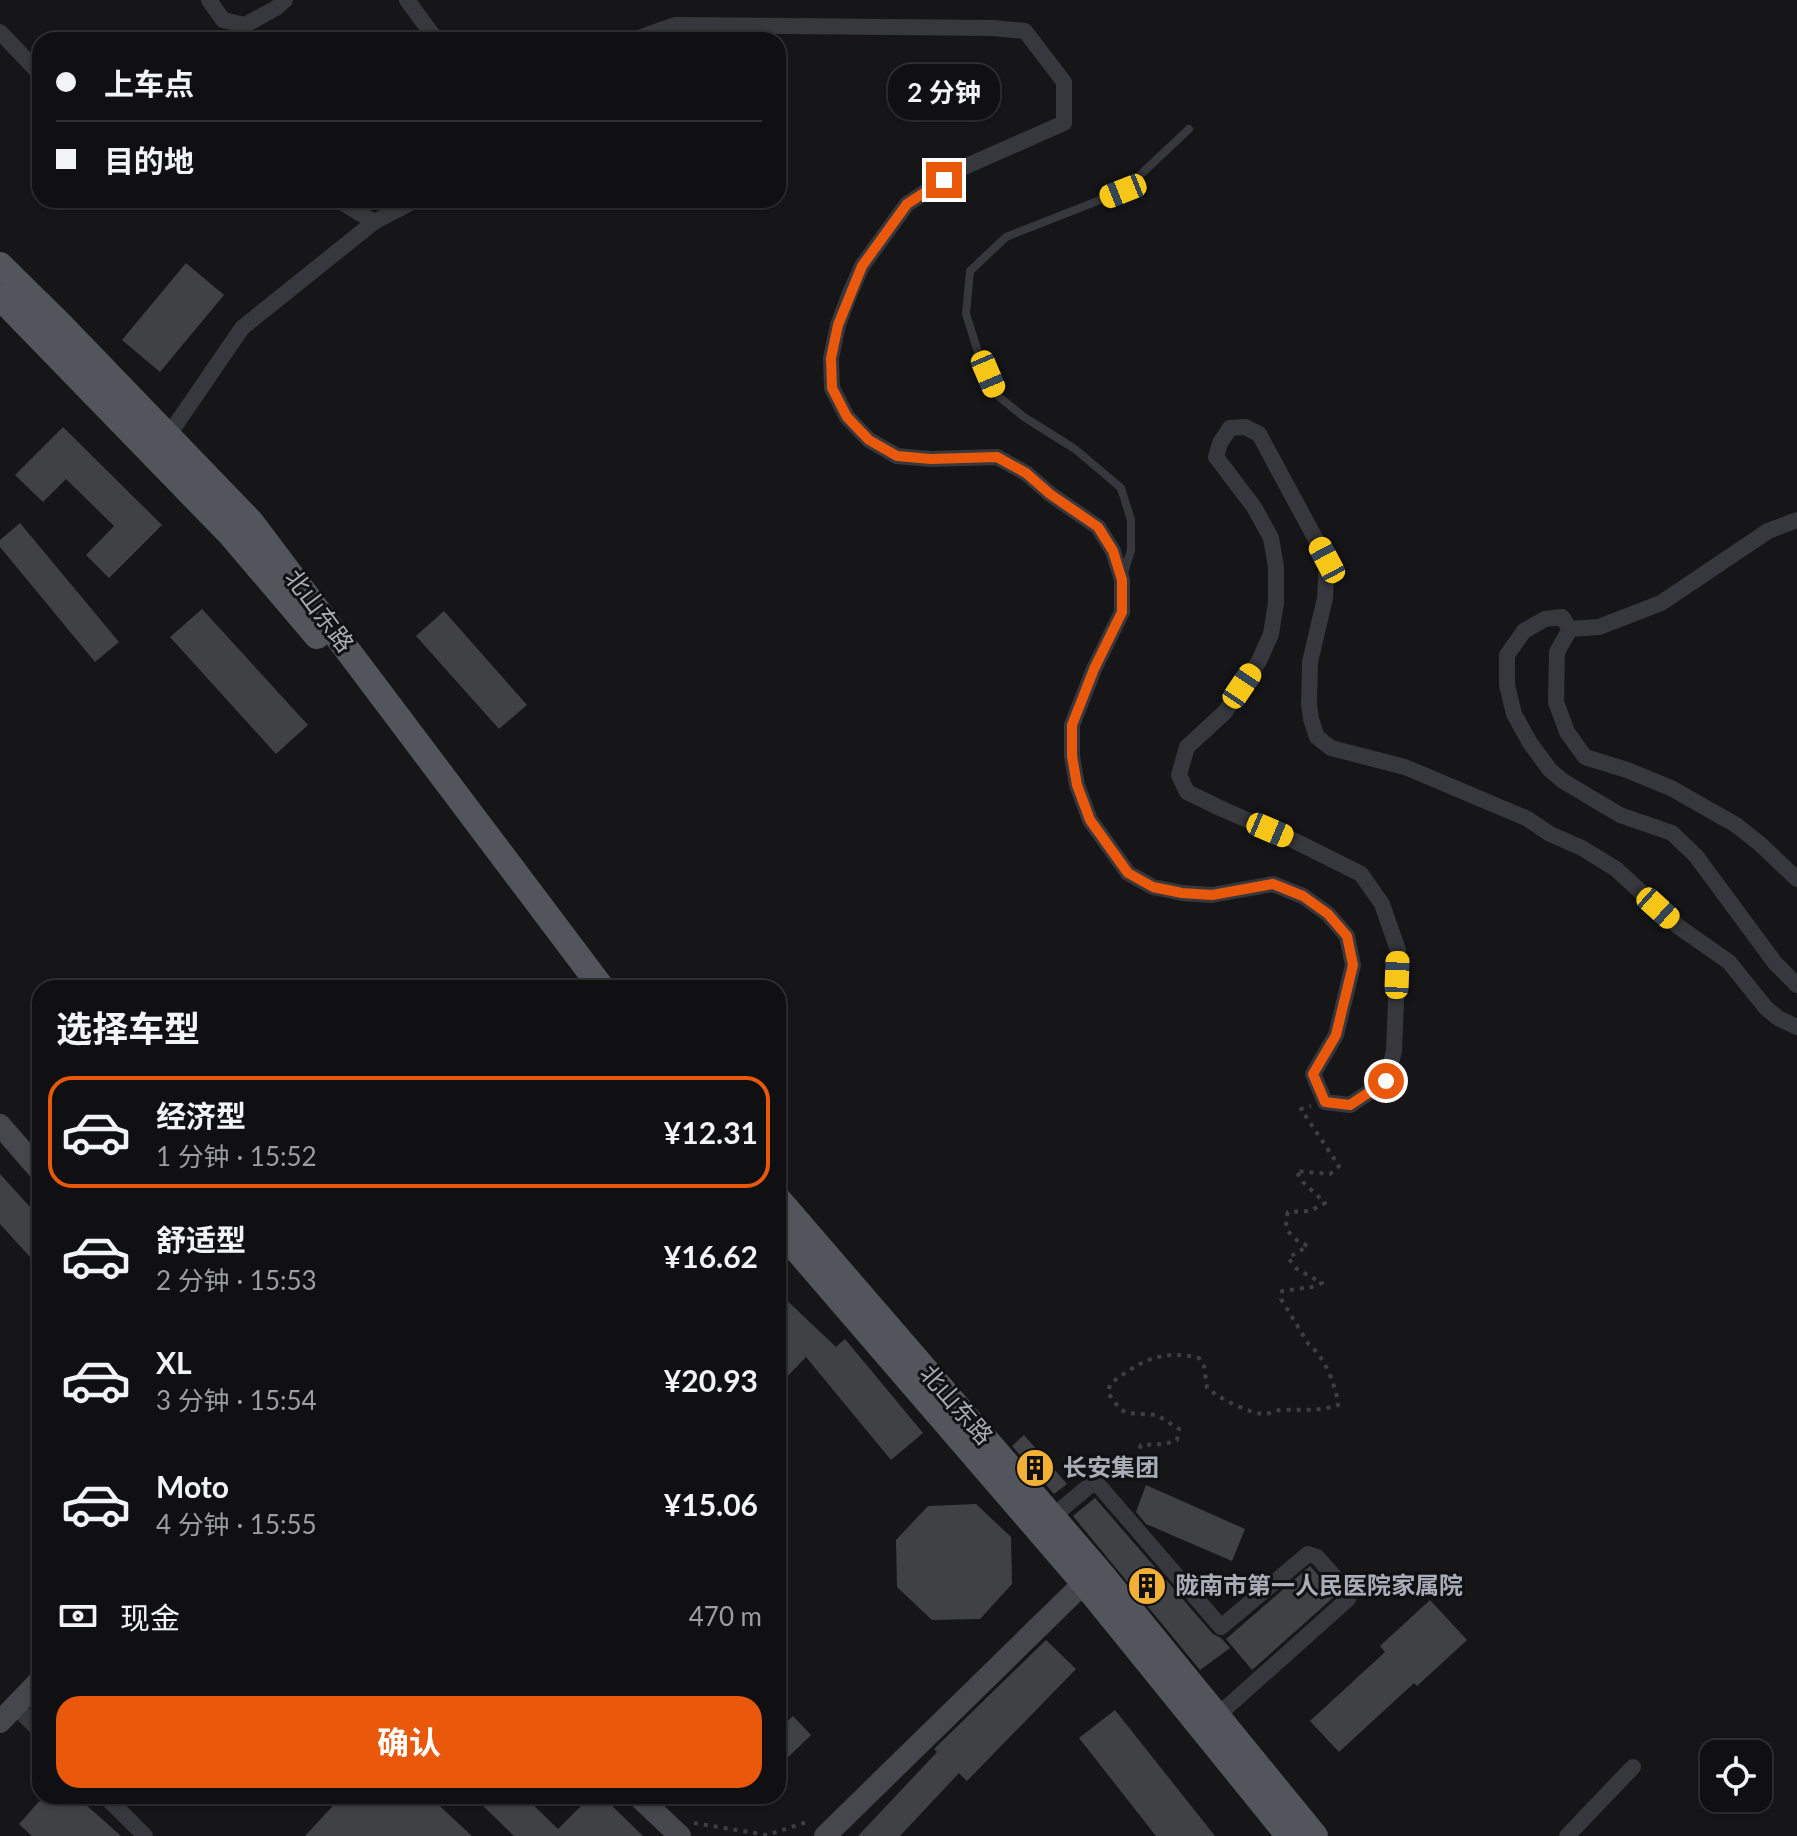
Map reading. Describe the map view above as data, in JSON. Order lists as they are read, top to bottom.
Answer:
{
  "streets": {
    "main road": ["北山东路"]
  },
  "places": {
    "building": ["长安集团", "陇南市第一人民医院家属院"]
  },
  "page": {
    "banner": ["上车点", "目的地"],
    "bubble": "2 分钟",
    "heading": "选择车型",
    "list": [
      {
        "name": "经济型",
        "note": "1 分钟 · 15:52",
        "value": "¥12.31"
      },
      {
        "name": "舒适型",
        "note": "2 分钟 · 15:53",
        "value": "¥16.62"
      },
      {
        "name": "XL",
        "note": "3 分钟 · 15:54",
        "value": "¥20.93"
      },
      {
        "name": "Moto",
        "note": "4 分钟 · 15:55",
        "value": "¥15.06"
      }
    ],
    "pay": ["现金", "470 m"],
    "buttons": "确认"
  }
}
